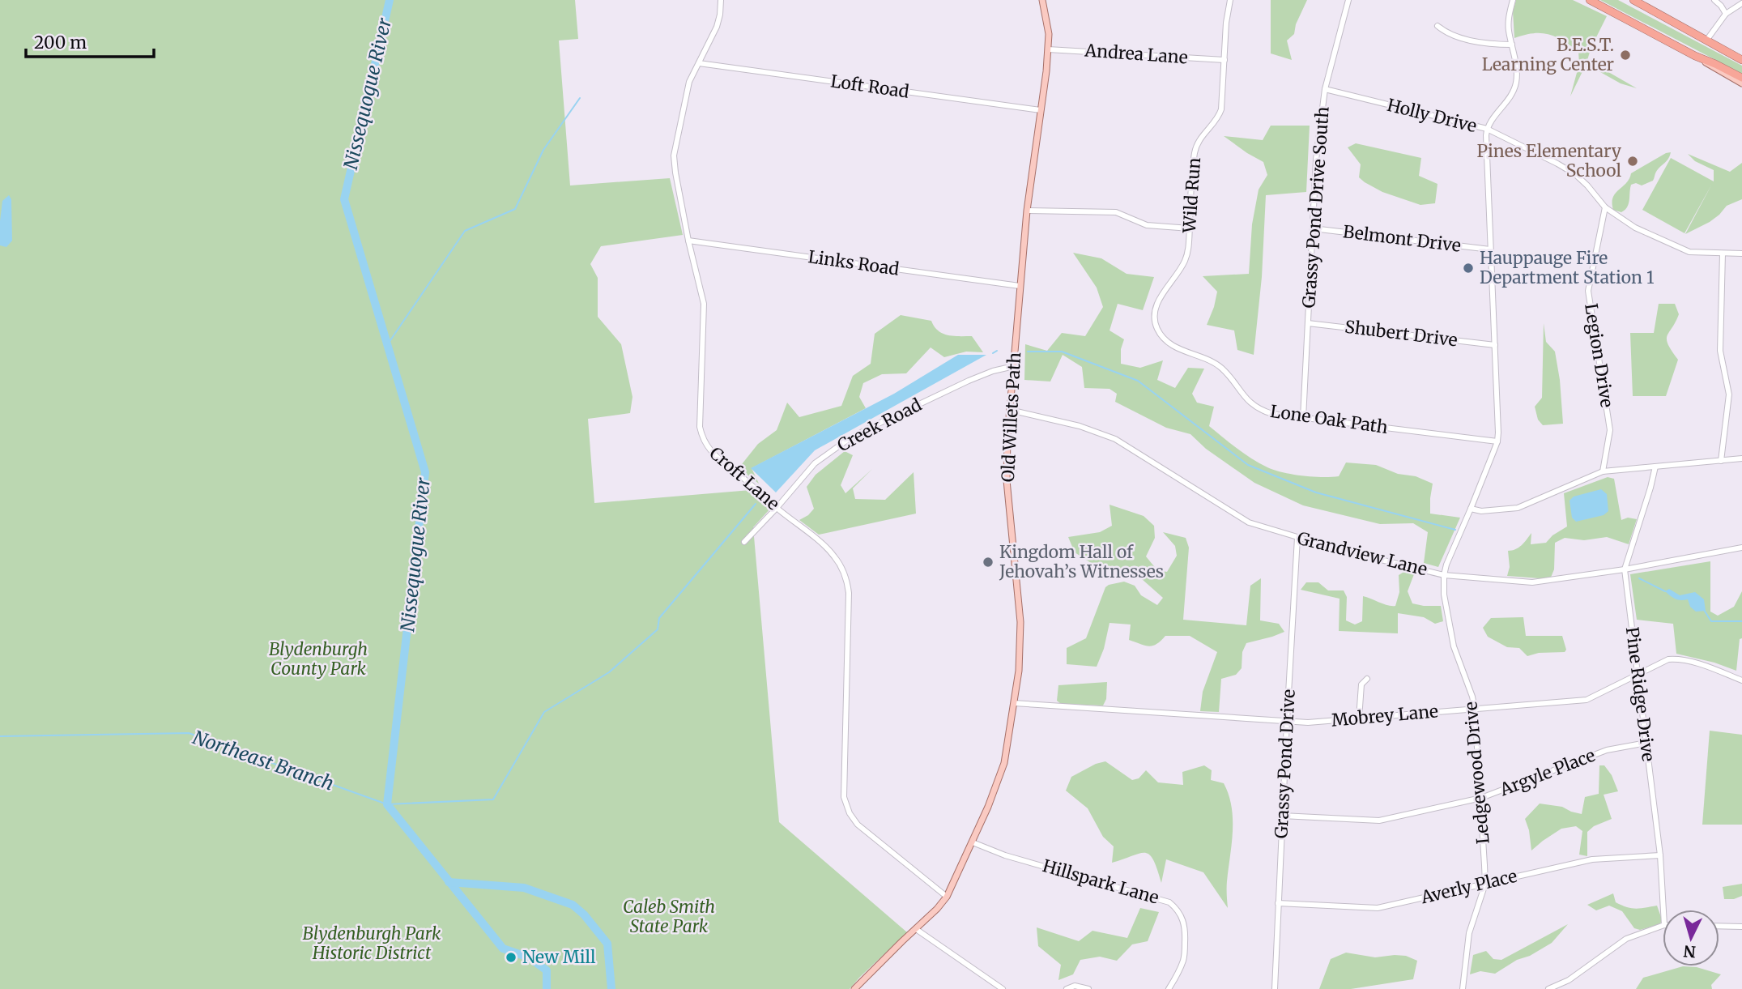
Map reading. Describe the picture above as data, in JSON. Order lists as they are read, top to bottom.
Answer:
{
  "streets": {
    "main road": ["Old Willets Path"],
    "street": [
      "Andrea Lane",
      "Loft Road",
      "Holly Drive",
      "Wild Run",
      "Grassy Pond Drive South",
      "Belmont Drive",
      "Links Road",
      "Shubert Drive",
      "Legion Drive",
      "Lone Oak Path",
      "Creek Road",
      "Croft Lane",
      "Grandview Lane",
      "Pine Ridge Drive",
      "Mobrey Lane",
      "Grassy Pond Drive",
      "Ledgewood Drive",
      "Argyle Place",
      "Hillspark Lane",
      "Averly Place"
    ]
  },
  "crossings": [
    ["Andrea Lane", "Wild Run"],
    ["Andrea Lane", "Old Willets Path"],
    ["Loft Road", "Old Willets Path"],
    ["Loft Road", "Croft Lane"],
    ["Holly Drive", "Grassy Pond Drive South"],
    ["Holly Drive", "Legion Drive"],
    ["Holly Drive", "Ledgewood Drive"],
    ["Wild Run", "Lone Oak Path"],
    ["Grassy Pond Drive South", "Belmont Drive"],
    ["Grassy Pond Drive South", "Shubert Drive"],
    ["Grassy Pond Drive South", "Lone Oak Path"],
    ["Belmont Drive", "Ledgewood Drive"],
    ["Links Road", "Old Willets Path"],
    ["Links Road", "Croft Lane"],
    ["Shubert Drive", "Ledgewood Drive"],
    ["Old Willets Path", "Creek Road"],
    ["Old Willets Path", "Croft Lane"],
    ["Old Willets Path", "Grandview Lane"],
    ["Old Willets Path", "Mobrey Lane"],
    ["Old Willets Path", "Hillspark Lane"],
    ["Lone Oak Path", "Ledgewood Drive"],
    ["Creek Road", "Croft Lane"],
    ["Grandview Lane", "Pine Ridge Drive"],
    ["Grandview Lane", "Grassy Pond Drive"],
    ["Grandview Lane", "Ledgewood Drive"],
    ["Pine Ridge Drive", "Mobrey Lane"],
    ["Pine Ridge Drive", "Argyle Place"],
    ["Pine Ridge Drive", "Averly Place"],
    ["Mobrey Lane", "Grassy Pond Drive"],
    ["Mobrey Lane", "Ledgewood Drive"],
    ["Grassy Pond Drive", "Argyle Place"],
    ["Grassy Pond Drive", "Averly Place"],
    ["Ledgewood Drive", "Argyle Place"],
    ["Ledgewood Drive", "Averly Place"]
  ],
  "water": ["Nissequogue River", "Northeast Branch"],
  "parks": ["Blydenburgh County Park", "Caleb Smith State Park", "Blydenburgh Park Historic District"],
  "places": [
    "B.E.S.T. Learning Center",
    "Pines Elementary School",
    "Hauppauge Fire Department Station 1",
    "Kingdom Hall of Jehovah’s Witnesses",
    "New Mill"
  ],
  "scale_bar": "200 m",
  "north": "bottom"
}
